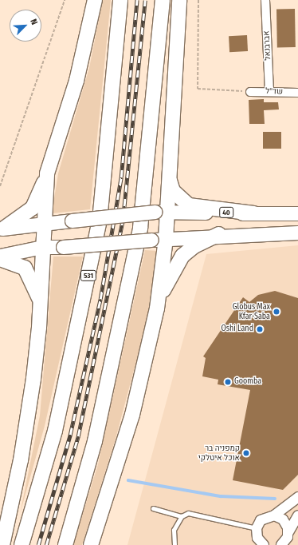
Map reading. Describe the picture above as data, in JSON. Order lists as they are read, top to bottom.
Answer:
{
  "streets": {
    "highway": ["40", "531"],
    "street": ["אברבנאל", "שד\"ל"]
  },
  "crossings": [
    ["אברבנאל", "שד\"ל"]
  ],
  "places": [
    "Globus Max Kfar-Saba",
    "Oshi Land",
    "Goomba",
    "קמפניה בר אוכל איטלקי"
  ],
  "north": "top right"
}
